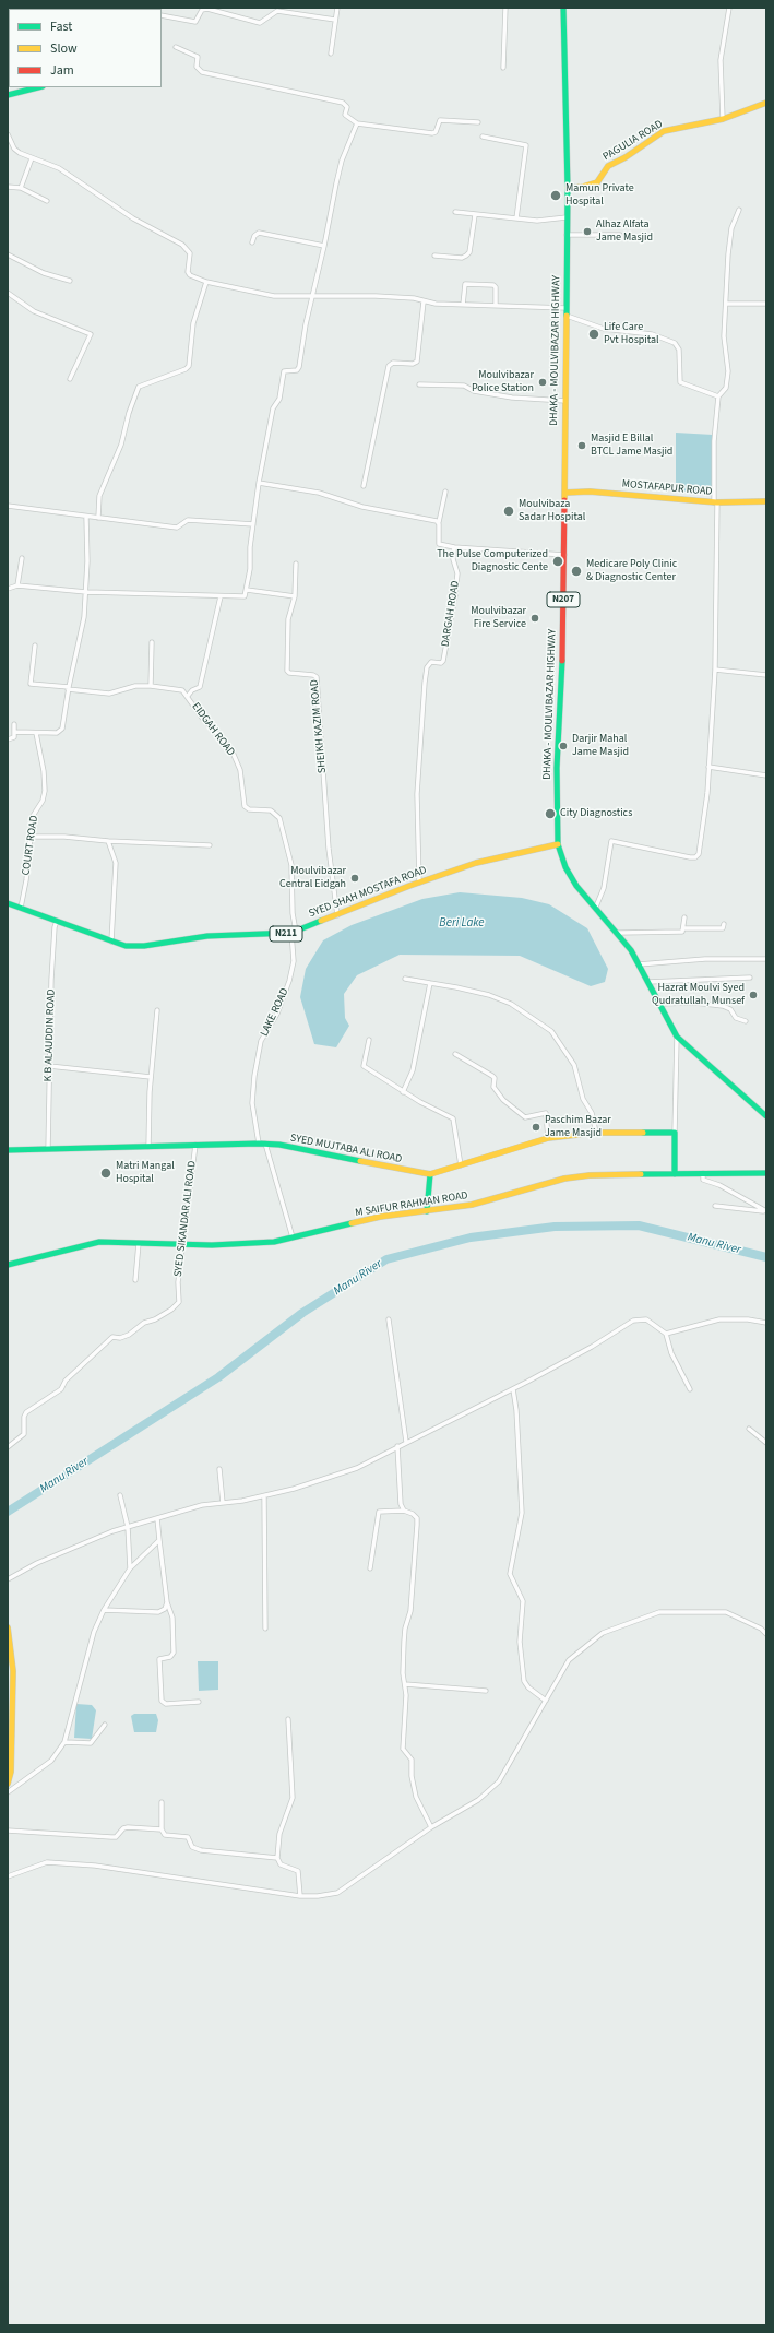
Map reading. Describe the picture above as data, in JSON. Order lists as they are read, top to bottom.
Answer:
{
  "streets": {
    "main road": [
      "PAGULIA ROAD",
      "DHAKA - MOULVIBAZAR HIGHWAY",
      "MOSTAFAPUR ROAD",
      "N207",
      "SYED SHAH MOSTAFA ROAD",
      "N211",
      "SYED MUJTABA ALI ROAD",
      "M SAIFUR RAHMAN ROAD"
    ],
    "street": [
      "DARGAH ROAD",
      "SHEIKH KAZIM ROAD",
      "EIDGAH ROAD",
      "COURT ROAD",
      "LAKE ROAD",
      "K B ALAUDDIN ROAD",
      "SYED SIKANDAR ALI ROAD"
    ]
  },
  "crossings": [
    ["PAGULIA ROAD", "DHAKA - MOULVIBAZAR HIGHWAY"],
    ["DHAKA - MOULVIBAZAR HIGHWAY", "MOSTAFAPUR ROAD"],
    ["DHAKA - MOULVIBAZAR HIGHWAY", "SYED SHAH MOSTAFA ROAD"],
    ["DARGAH ROAD", "SYED SHAH MOSTAFA ROAD"],
    ["SHEIKH KAZIM ROAD", "SYED SHAH MOSTAFA ROAD"],
    ["EIDGAH ROAD", "SYED SHAH MOSTAFA ROAD"],
    ["EIDGAH ROAD", "LAKE ROAD"],
    ["COURT ROAD", "SYED SHAH MOSTAFA ROAD"],
    ["SYED SHAH MOSTAFA ROAD", "LAKE ROAD"],
    ["SYED SHAH MOSTAFA ROAD", "K B ALAUDDIN ROAD"],
    ["LAKE ROAD", "SYED MUJTABA ALI ROAD"],
    ["LAKE ROAD", "M SAIFUR RAHMAN ROAD"],
    ["K B ALAUDDIN ROAD", "SYED MUJTABA ALI ROAD"],
    ["SYED MUJTABA ALI ROAD", "SYED SIKANDAR ALI ROAD"],
    ["M SAIFUR RAHMAN ROAD", "SYED SIKANDAR ALI ROAD"]
  ],
  "water": ["Beri Lake", "Manu River"],
  "places": [
    "Mamun Private Hospital",
    "Alhaz Alfata Jame Masjid",
    "Life Care Pvt Hospital",
    "Moulvibazar Police Station",
    "Masjid E Billal BTCL Jame Masjid",
    "Moulvibaza Sadar Hospital",
    "The Pulse Computerized Diagnostic Cente",
    "Medicare Poly Clinic & Diagnostic Center",
    "Moulvibazar Fire Service",
    "Darjir Mahal Jame Masjid",
    "City Diagnostics",
    "Moulvibazar Central Eidgah",
    "Hazrat Moulvi Syed Qudratullah, Munsef",
    "Paschim Bazar Jame Masjid",
    "Matri Mangal Hospital"
  ],
  "legend": ["Fast", "Slow", "Jam"]
}
